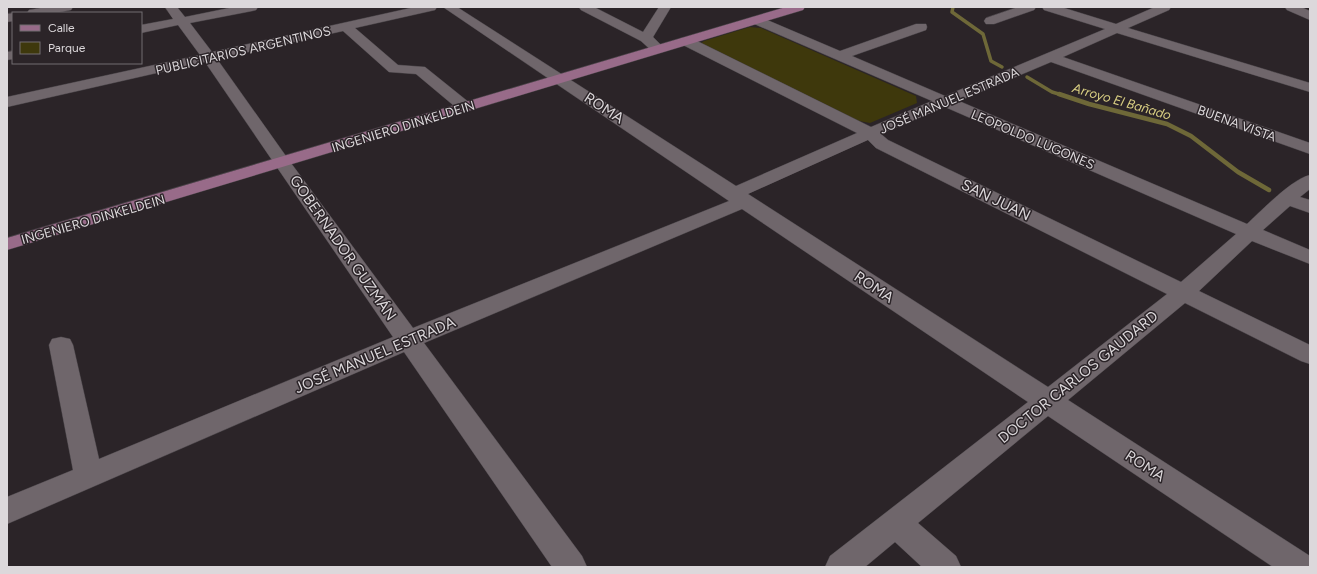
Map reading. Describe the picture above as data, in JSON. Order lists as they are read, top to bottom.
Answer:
{
  "streets": {
    "main road": ["INGENIERO DINKELDEIN"],
    "street": [
      "PUBLICITARIOS ARGENTINOS",
      "JOSÉ MANUEL ESTRADA",
      "ROMA",
      "BUENA VISTA",
      "LEOPOLDO LUGONES",
      "SAN JUAN",
      "GOBERNADOR GUZMÁN",
      "DOCTOR CARLOS GAUDARD"
    ]
  },
  "crossings": [
    ["PUBLICITARIOS ARGENTINOS", "GOBERNADOR GUZMÁN"],
    ["JOSÉ MANUEL ESTRADA", "ROMA"],
    ["JOSÉ MANUEL ESTRADA", "BUENA VISTA"],
    ["JOSÉ MANUEL ESTRADA", "LEOPOLDO LUGONES"],
    ["JOSÉ MANUEL ESTRADA", "SAN JUAN"],
    ["JOSÉ MANUEL ESTRADA", "GOBERNADOR GUZMÁN"],
    ["ROMA", "INGENIERO DINKELDEIN"],
    ["ROMA", "DOCTOR CARLOS GAUDARD"],
    ["INGENIERO DINKELDEIN", "LEOPOLDO LUGONES"],
    ["INGENIERO DINKELDEIN", "SAN JUAN"],
    ["INGENIERO DINKELDEIN", "GOBERNADOR GUZMÁN"],
    ["LEOPOLDO LUGONES", "DOCTOR CARLOS GAUDARD"],
    ["SAN JUAN", "DOCTOR CARLOS GAUDARD"]
  ],
  "water": ["Arroyo El Bañado"],
  "legend": ["Calle", "Parque"]
}
